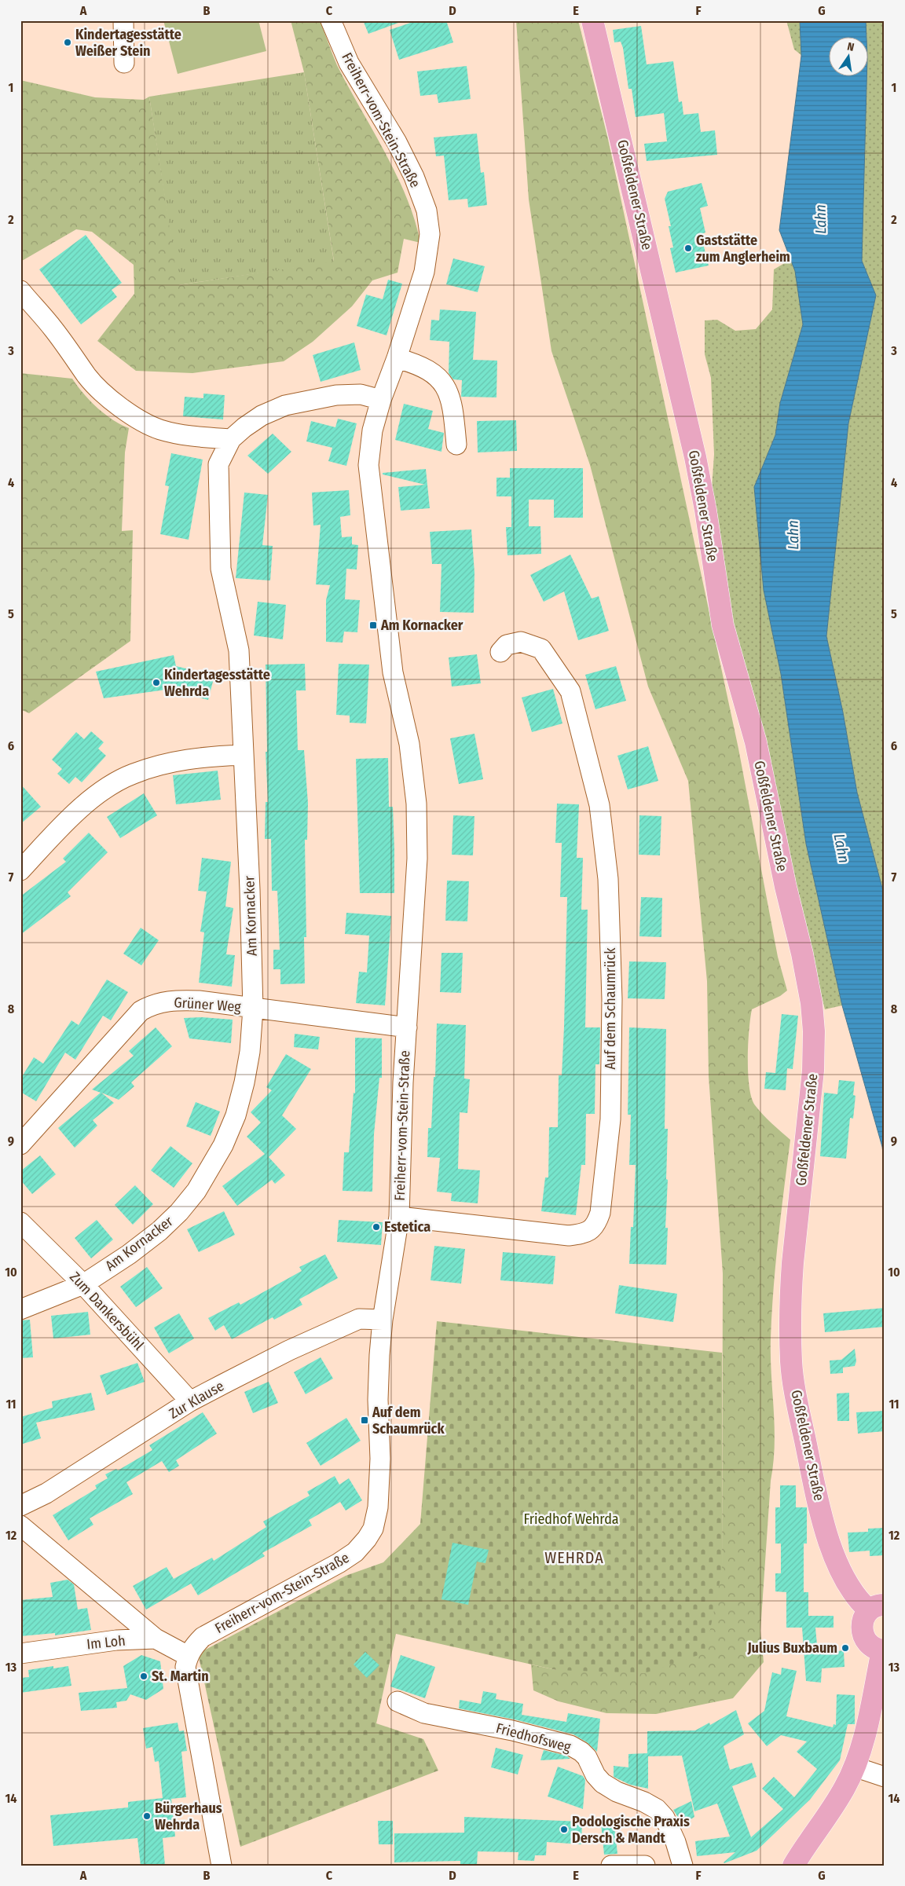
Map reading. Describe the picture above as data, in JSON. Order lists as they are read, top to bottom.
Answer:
{
  "streets": {
    "main road": ["Goßfeldener Straße"],
    "street": [
      "Freiherr-vom-Stein-Straße",
      "Am Kornacker",
      "Grüner Weg",
      "Auf dem Schaumrück",
      "Zum Dankersbühl",
      "Zur Klause",
      "Im Loh",
      "Friedhofsweg"
    ]
  },
  "crossings": [
    ["Freiherr-vom-Stein-Straße", "Am Kornacker"],
    ["Freiherr-vom-Stein-Straße", "Grüner Weg"],
    ["Freiherr-vom-Stein-Straße", "Auf dem Schaumrück"],
    ["Freiherr-vom-Stein-Straße", "Zur Klause"],
    ["Am Kornacker", "Grüner Weg"],
    ["Am Kornacker", "Zum Dankersbühl"],
    ["Zum Dankersbühl", "Zur Klause"]
  ],
  "districts": ["WEHRDA"],
  "water": ["Lahn"],
  "parks": ["Friedhof Wehrda"],
  "places": {
    "other": [
      "Kindertagesstätte Weißer Stein",
      "Gaststätte zum Anglerheim",
      "Kindertagesstätte Wehrda",
      "Estetica",
      "Julius Buxbaum",
      "St. Martin",
      "Bürgerhaus Wehrda",
      "Podologische Praxis Dersch & Mandt"
    ],
    "transit": ["Am Kornacker", "Auf dem Schaumrück"]
  },
  "north": "top",
  "grid": {
    "columns": [
      "A",
      "B",
      "C",
      "D",
      "E",
      "F",
      "G"
    ],
    "rows": [
      "1",
      "2",
      "3",
      "4",
      "5",
      "6",
      "7",
      "8",
      "9",
      "10",
      "11",
      "12",
      "13",
      "14"
    ]
  }
}
